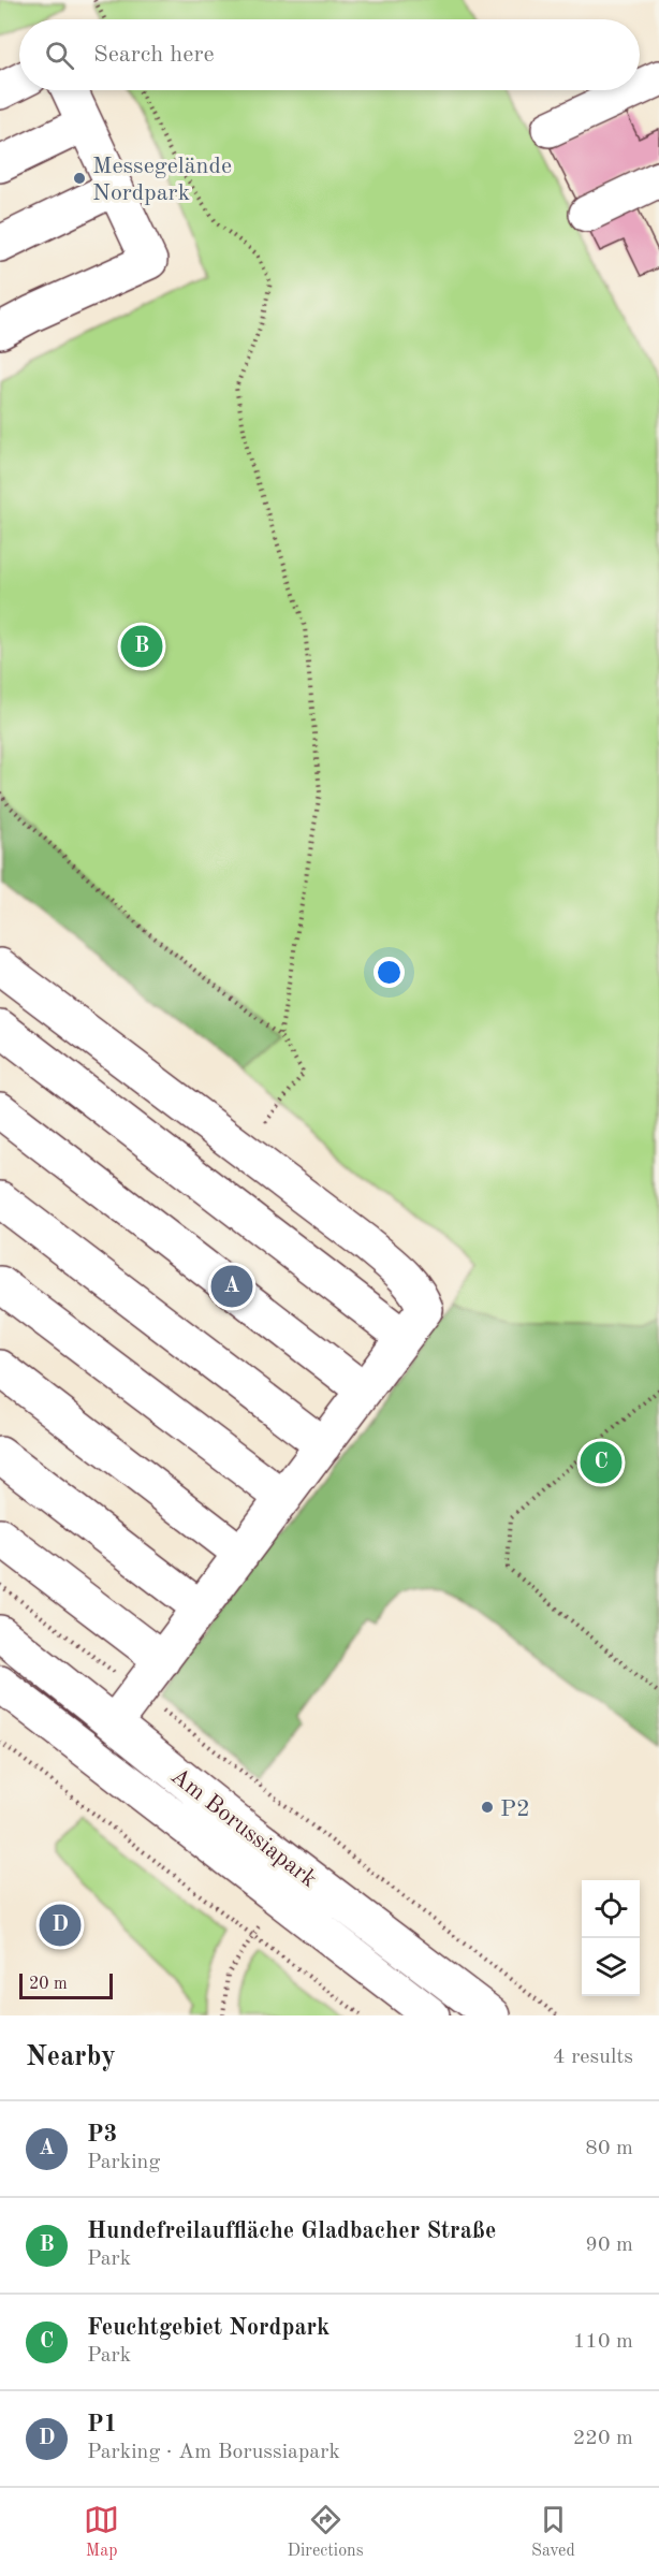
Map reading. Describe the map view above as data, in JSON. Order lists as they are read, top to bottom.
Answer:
{
  "streets": {
    "street": ["Am Borussiapark"]
  },
  "places": ["Messegelände Nordpark", "P2"],
  "scale_bar": "20 m",
  "page": {
    "search": "Search here",
    "pins": [
      "B",
      "A",
      "C",
      "D"
    ],
    "scale": "20 m",
    "heading": ["Nearby", "4 results"],
    "list": [
      {
        "mark": "A",
        "name": "P3",
        "note": "Parking",
        "value": "80 m"
      },
      {
        "mark": "B",
        "name": "Hundefreilauffläche Gladbacher Straße",
        "note": "Park",
        "value": "90 m"
      },
      {
        "mark": "C",
        "name": "Feuchtgebiet Nordpark",
        "note": "Park",
        "value": "110 m"
      },
      {
        "mark": "D",
        "name": "P1",
        "note": "Parking · Am Borussiapark",
        "value": "220 m"
      }
    ],
    "nav": ["Map", "Directions", "Saved"]
  }
}
